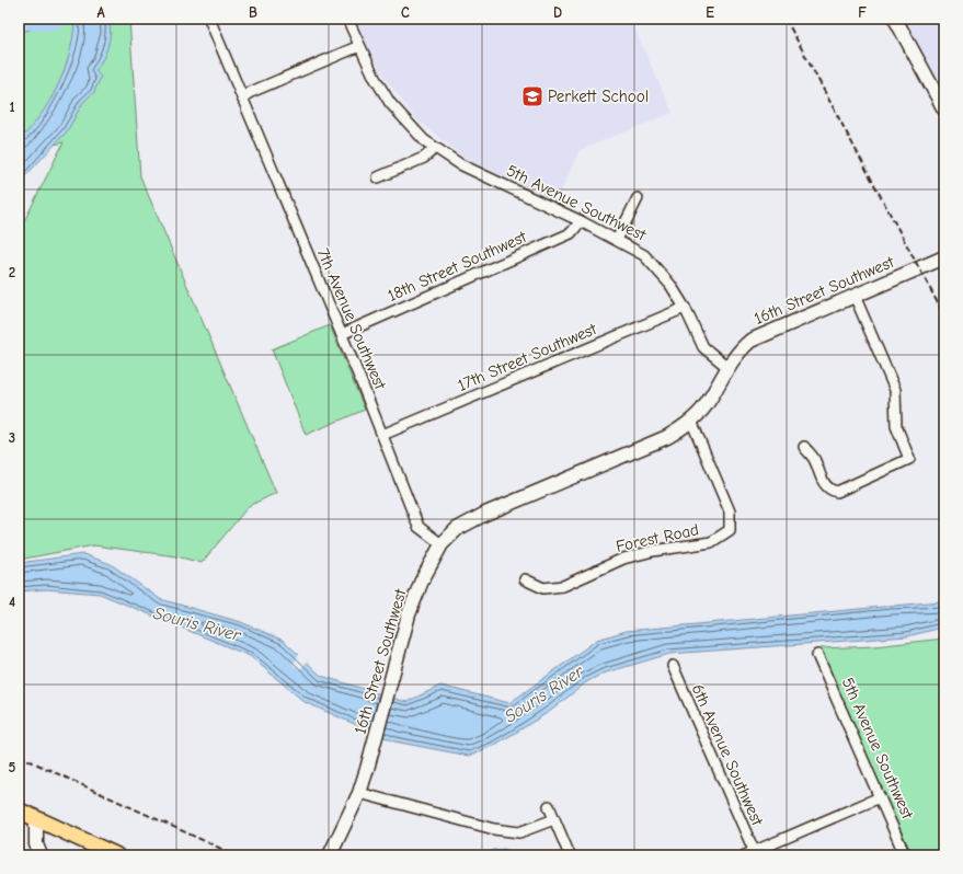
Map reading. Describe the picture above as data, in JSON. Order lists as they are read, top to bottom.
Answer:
{
  "streets": {
    "main road": ["16th Street Southwest"],
    "street": [
      "5th Avenue Southwest",
      "18th Street Southwest",
      "7th Avenue Southwest",
      "17th Street Southwest",
      "Forest Road",
      "6th Avenue Southwest"
    ]
  },
  "crossings": [
    ["5th Avenue Southwest", "18th Street Southwest"],
    ["5th Avenue Southwest", "16th Street Southwest"],
    ["5th Avenue Southwest", "17th Street Southwest"],
    ["18th Street Southwest", "7th Avenue Southwest"],
    ["16th Street Southwest", "7th Avenue Southwest"],
    ["16th Street Southwest", "Forest Road"],
    ["7th Avenue Southwest", "17th Street Southwest"]
  ],
  "water": ["Souris River"],
  "places": {
    "school or university": ["Perkett School"]
  },
  "grid": {
    "columns": [
      "A",
      "B",
      "C",
      "D",
      "E",
      "F"
    ],
    "rows": [
      "1",
      "2",
      "3",
      "4",
      "5"
    ]
  }
}
